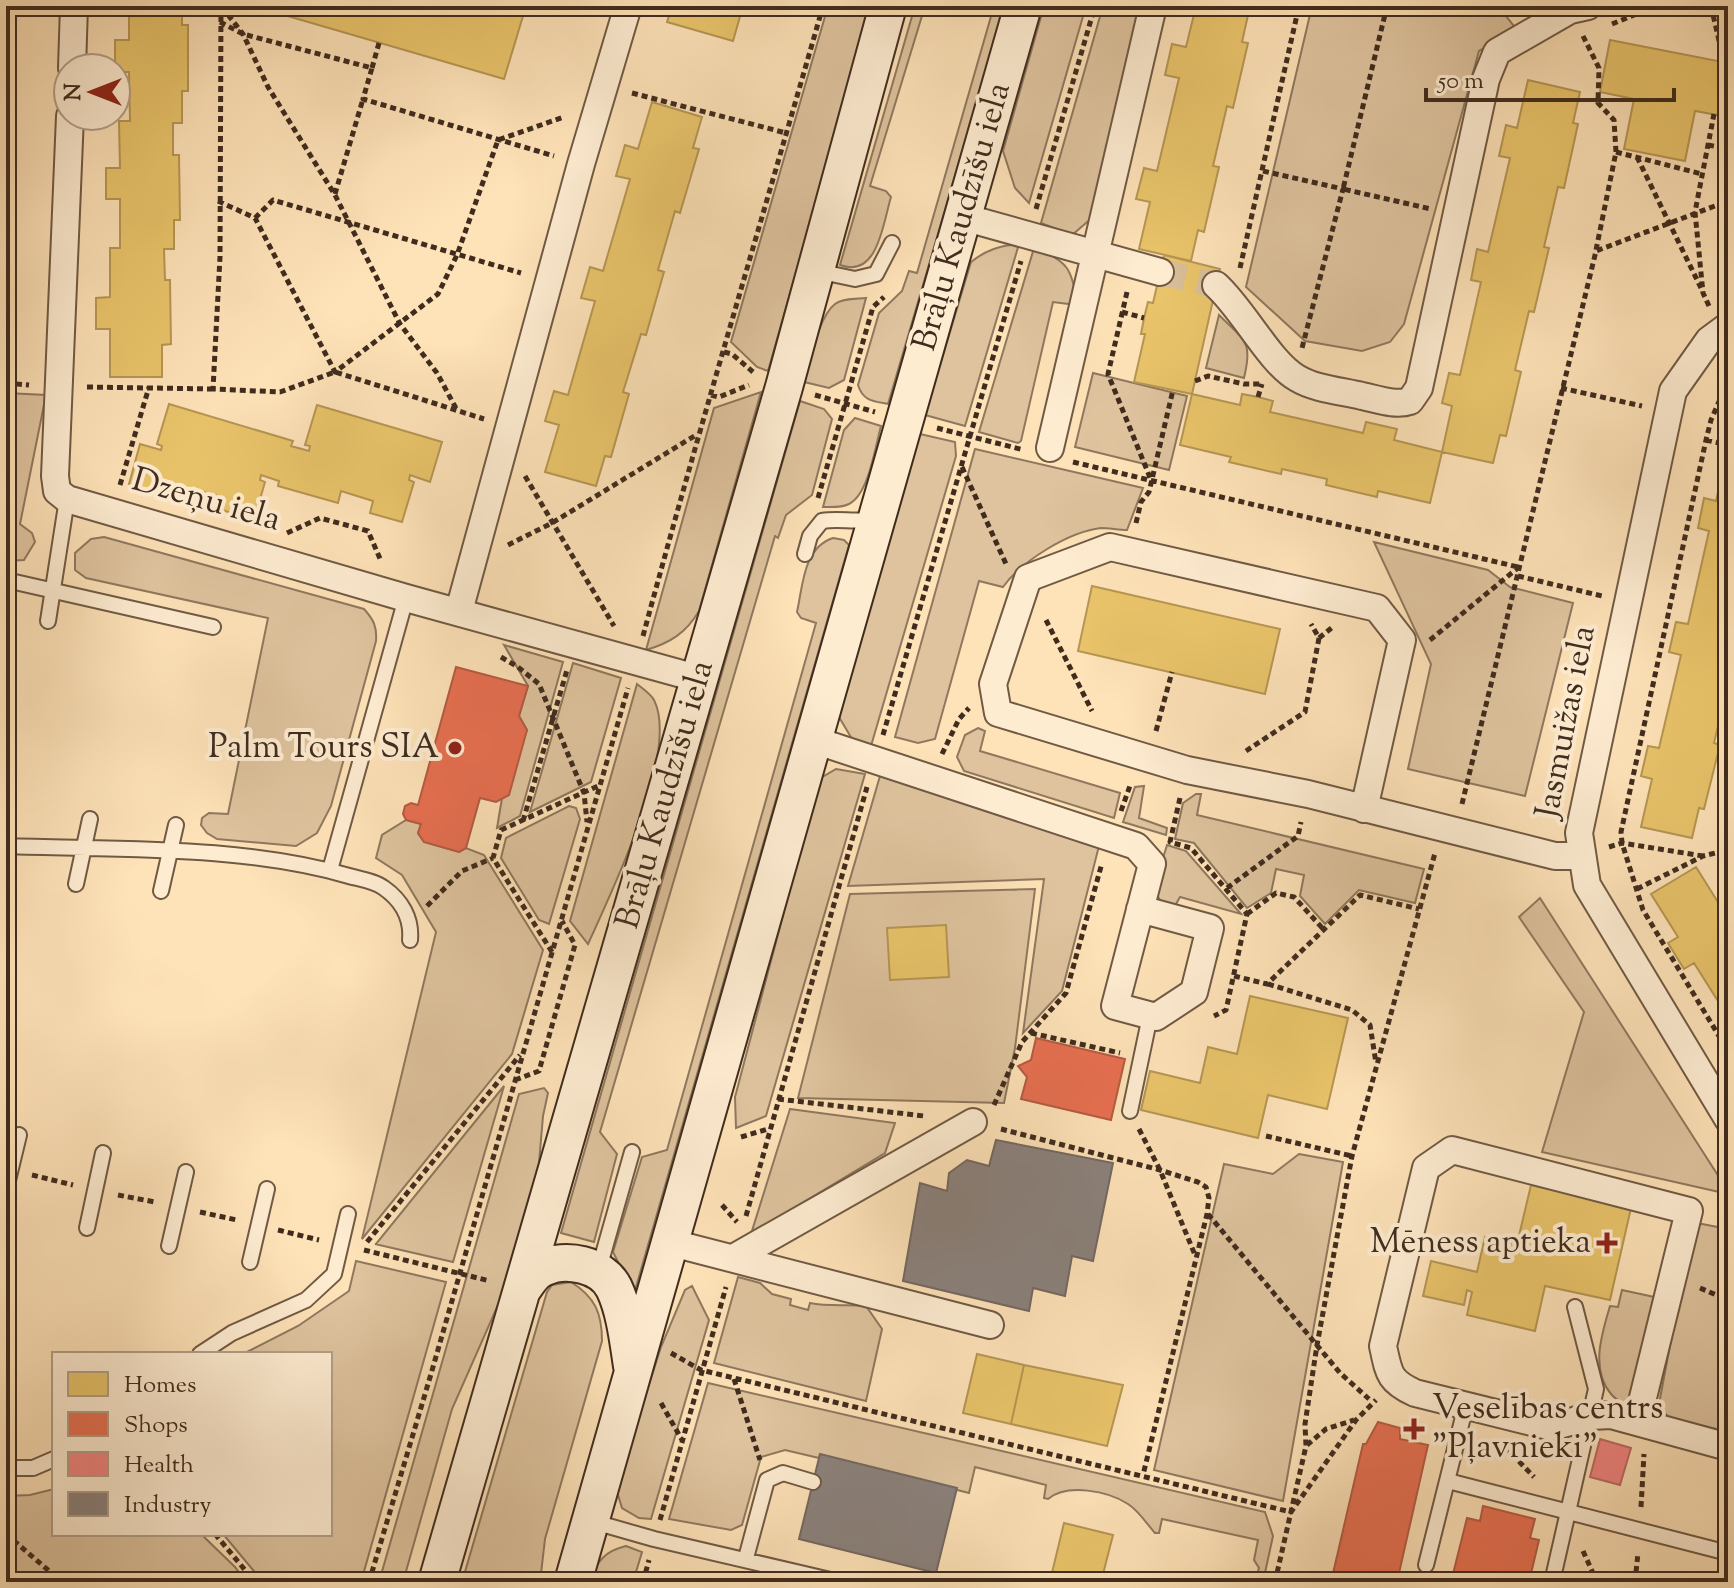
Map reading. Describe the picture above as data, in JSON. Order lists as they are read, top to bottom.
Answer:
{
  "streets": {
    "street": ["Brāļu Kaudzīšu iela", "Dzeņu iela", "Jasmuižas iela"]
  },
  "crossings": [
    ["Brāļu Kaudzīšu iela", "Dzeņu iela"]
  ],
  "places": {
    "other": ["Palm Tours SIA"],
    "health": ["Mēness aptieka", "Veselības centrs \"Pļavnieki\""]
  },
  "legend": [
    "Homes",
    "Shops",
    "Health",
    "Industry"
  ],
  "scale_bar": "50 m",
  "north": "left"
}
